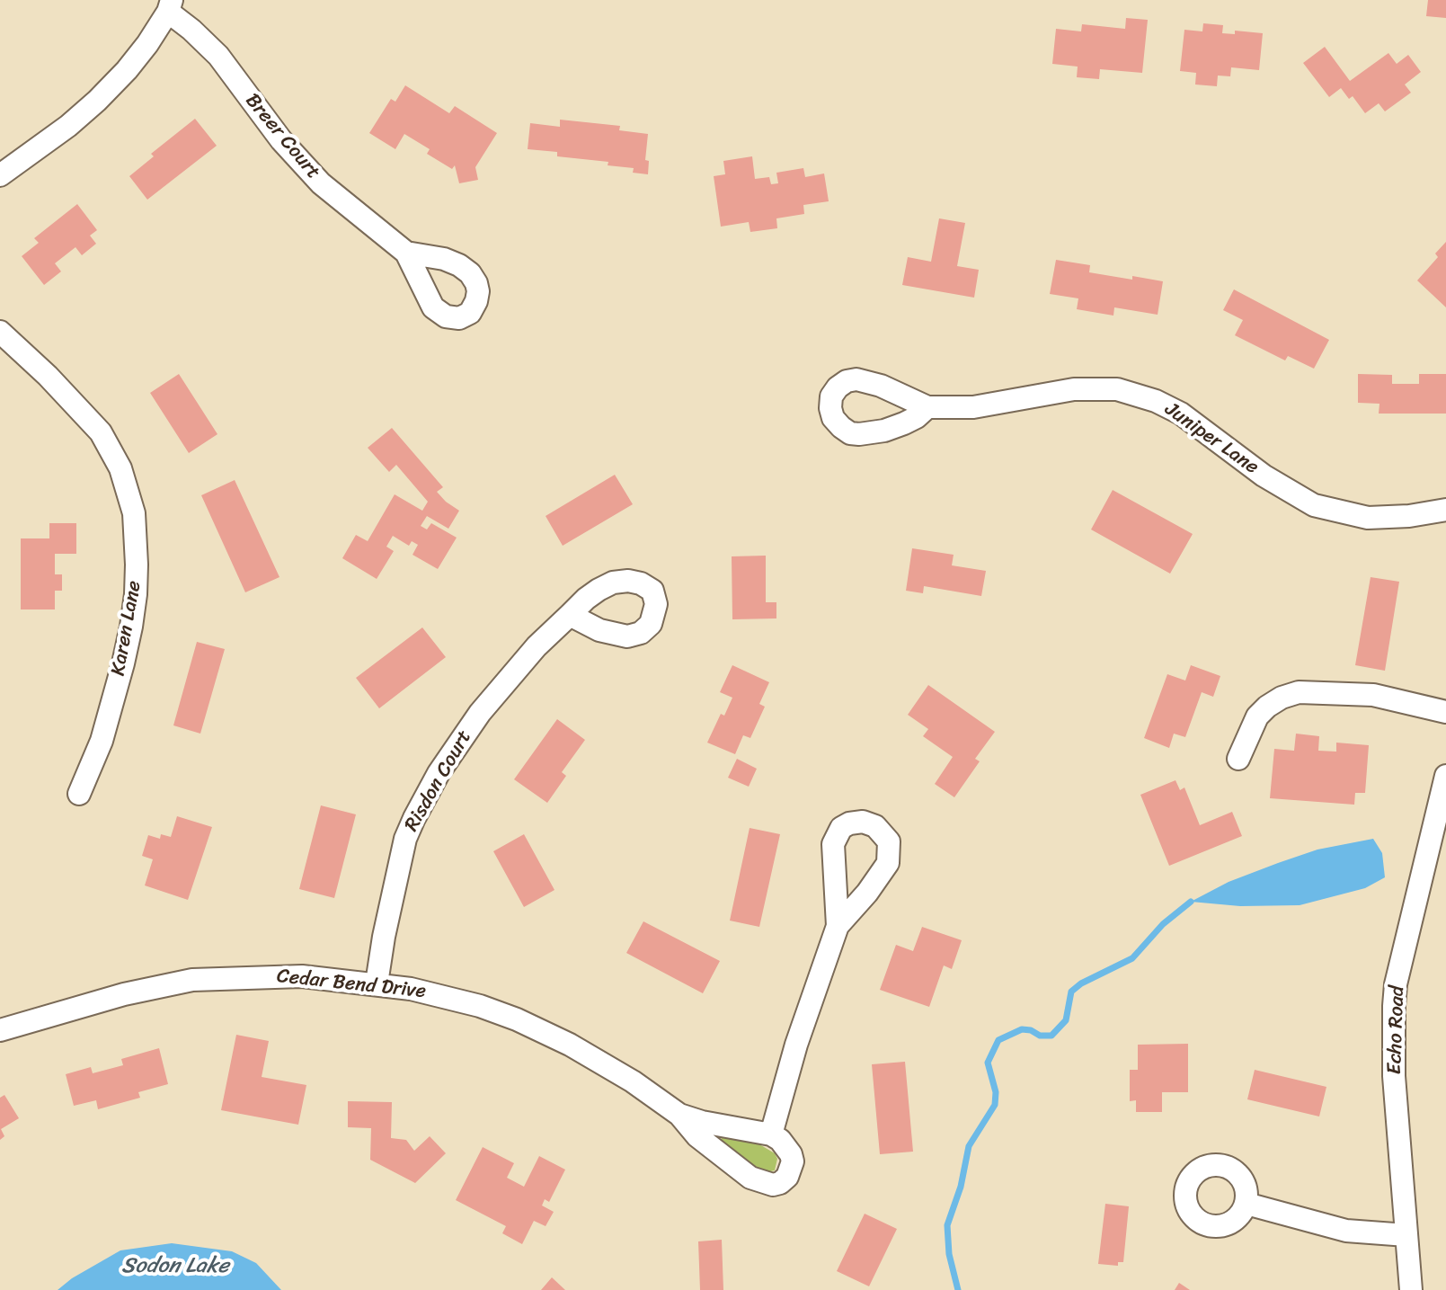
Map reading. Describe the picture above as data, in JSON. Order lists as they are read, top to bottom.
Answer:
{
  "streets": {
    "street": [
      "Breer Court",
      "Juniper Lane",
      "Karen Lane",
      "Risdon Court",
      "Cedar Bend Drive",
      "Echo Road"
    ]
  },
  "crossings": [
    ["Risdon Court", "Cedar Bend Drive"]
  ],
  "water": ["Sodon Lake"]
}
